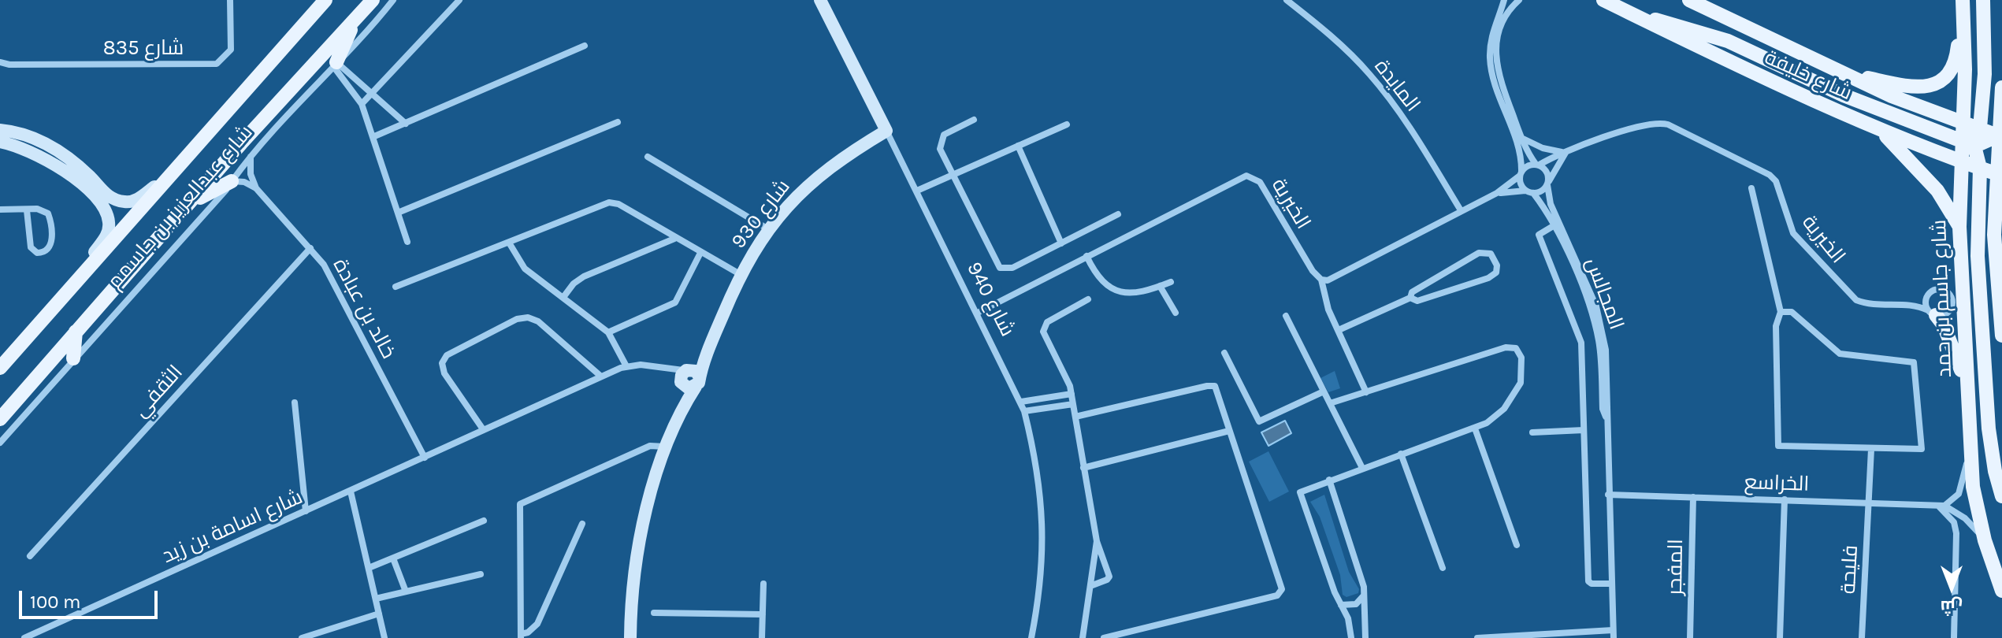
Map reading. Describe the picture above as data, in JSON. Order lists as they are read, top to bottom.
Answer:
{
  "streets": {
    "main road": ["شارع خليفة", "شارع عبدالعزيز بن جاسمم", "شارع جاسم بن حمد"],
    "street": [
      "شارع 835",
      "المايدة",
      "الخيرية",
      "شارع 930",
      "المجالس",
      "شارع 940",
      "خالد بن عبادة",
      "الثقفي",
      "الخراسع",
      "شارع اسامة بن زيد",
      "المفجر",
      "فليحة"
    ]
  },
  "crossings": [
    ["شارع خليفة", "شارع جاسم بن حمد"],
    ["الخيرية", "المجالس"],
    ["الخيرية", "شارع 940"],
    ["شارع 930", "شارع 940"],
    ["شارع 930", "شارع اسامة بن زيد"],
    ["المجالس", "الخراسع"],
    ["خالد بن عبادة", "الثقفي"],
    ["خالد بن عبادة", "شارع اسامة بن زيد"],
    ["الخراسع", "المفجر"],
    ["الخراسع", "فليحة"]
  ],
  "scale_bar": "100 m",
  "north": "bottom"
}
